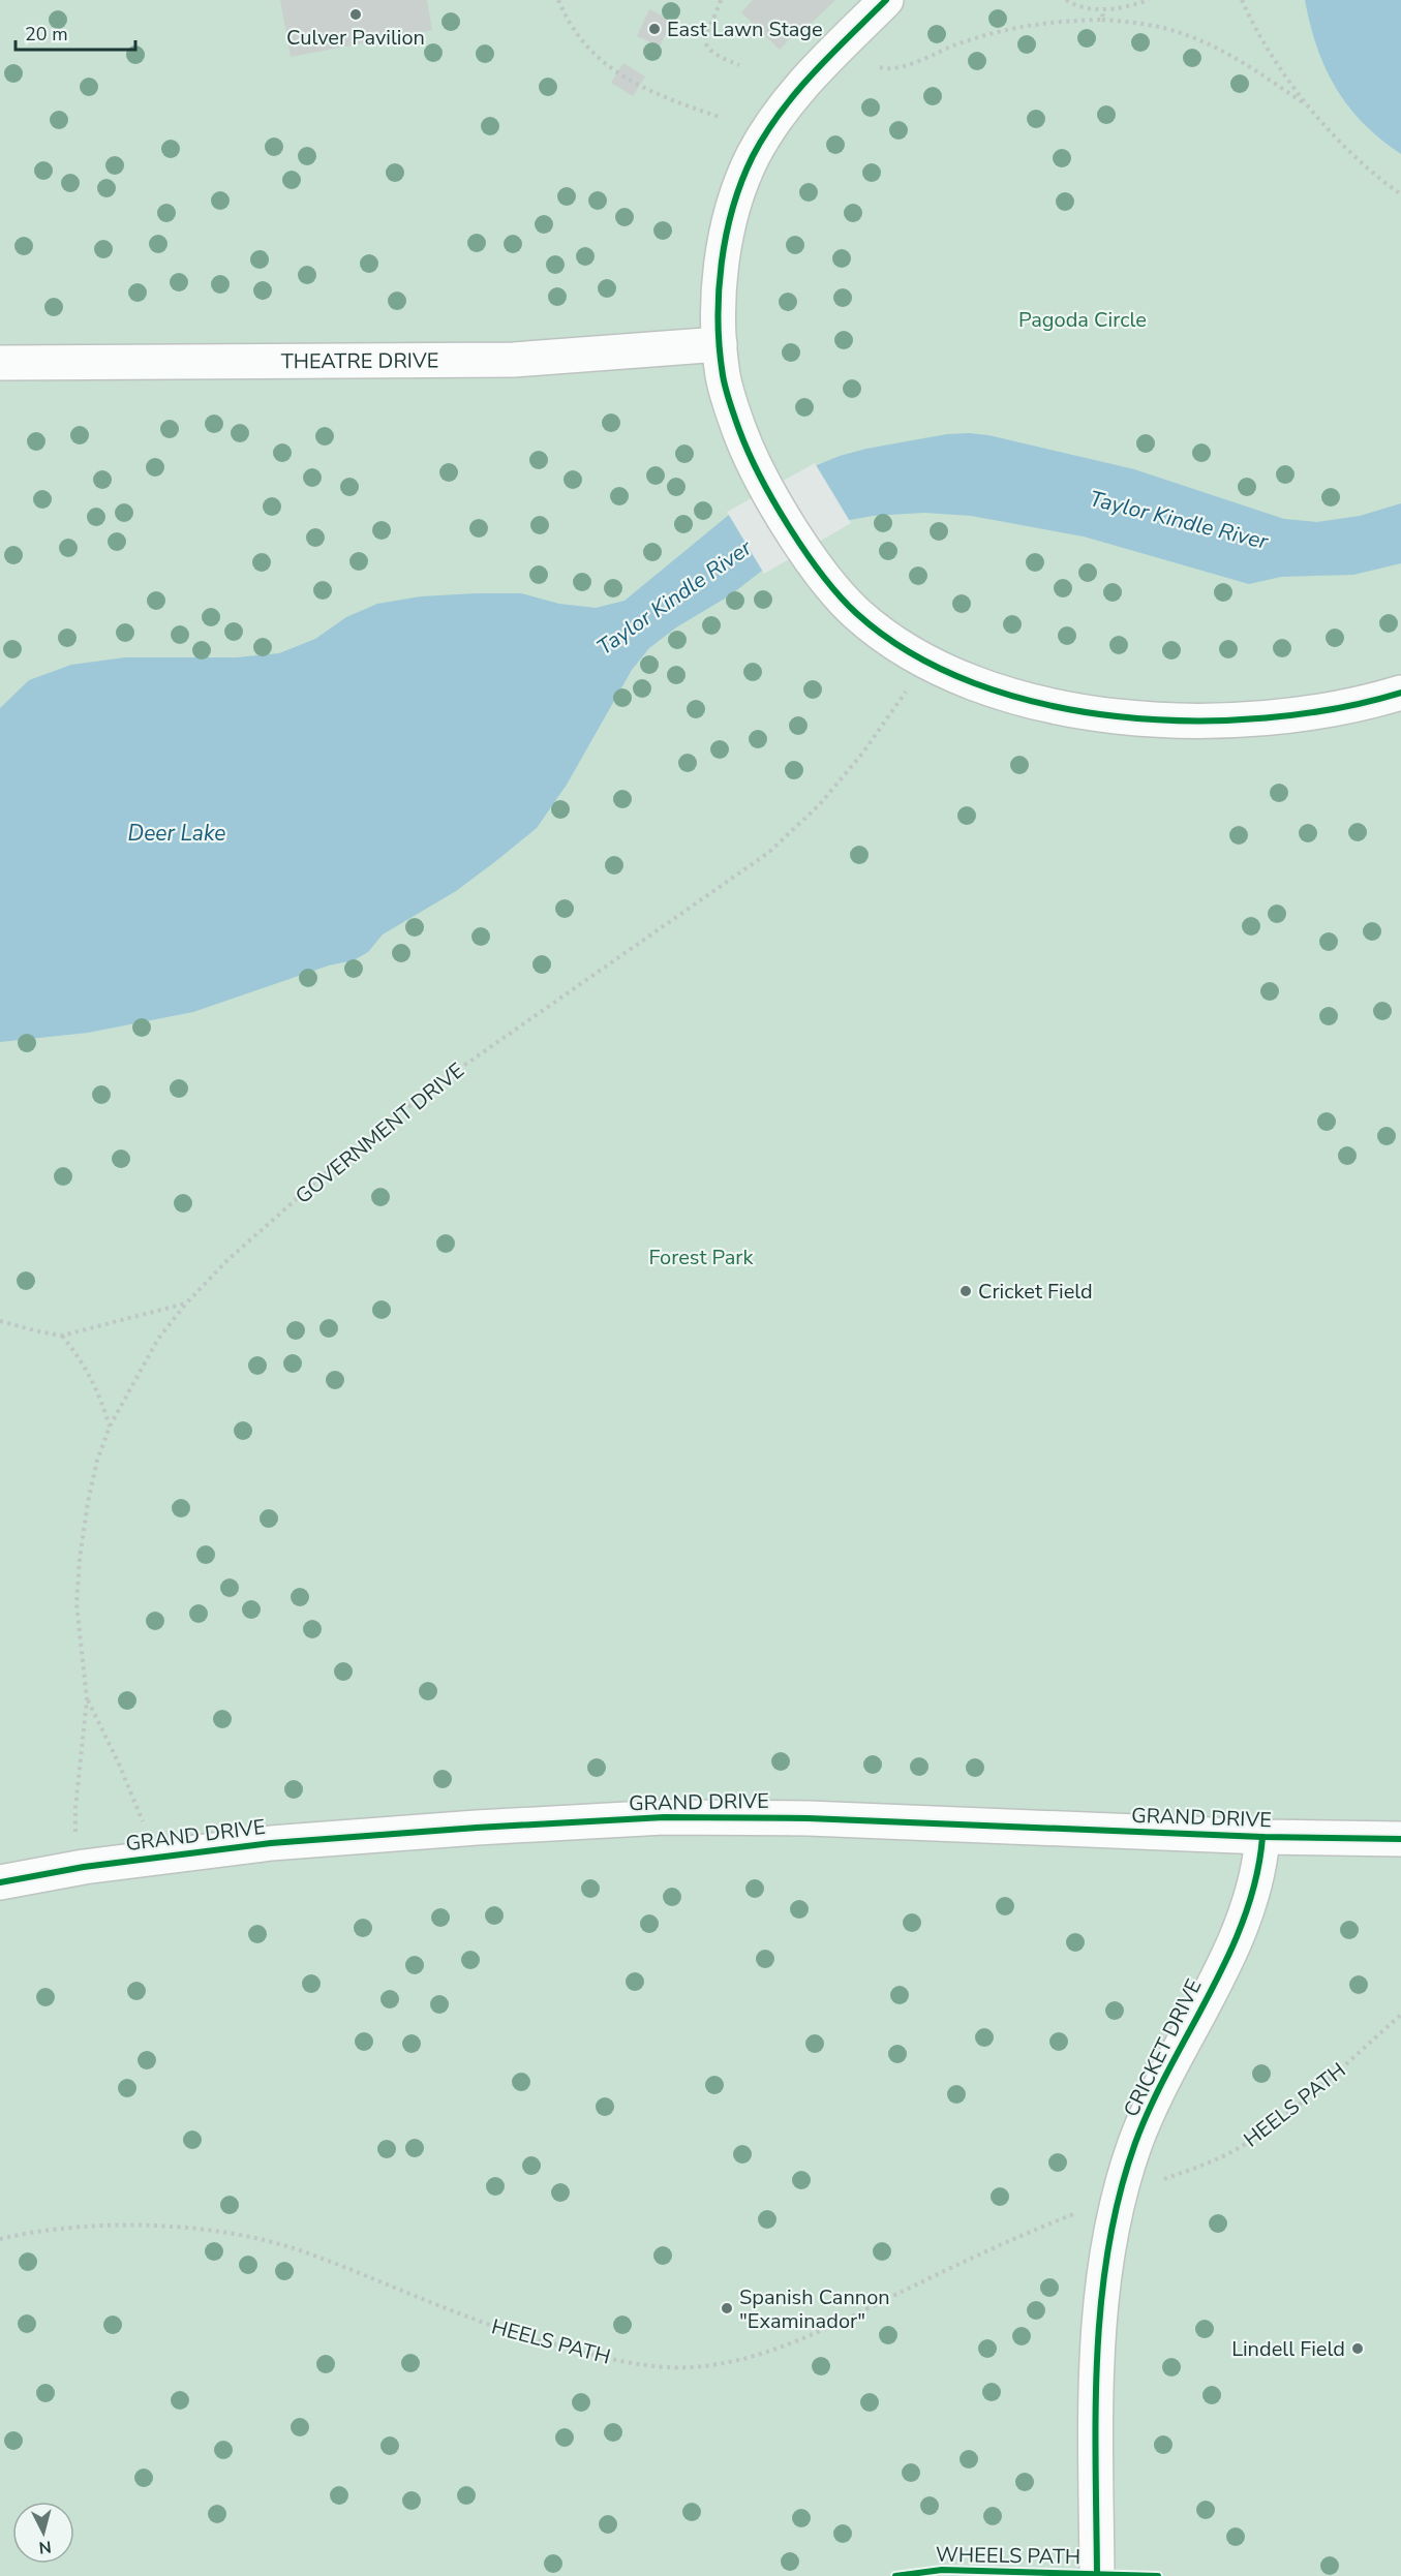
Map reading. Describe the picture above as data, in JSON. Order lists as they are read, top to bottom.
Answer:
{
  "streets": {
    "street": ["THEATRE DRIVE", "GRAND DRIVE", "CRICKET DRIVE"],
    "path": ["GOVERNMENT DRIVE", "HEELS PATH"],
    "cycle path": ["WHEELS PATH"]
  },
  "crossings": [
    ["GRAND DRIVE", "CRICKET DRIVE"]
  ],
  "water": ["Taylor Kindle River", "Deer Lake"],
  "parks": ["Pagoda Circle", "Forest Park"],
  "places": [
    "Culver Pavilion",
    "East Lawn Stage",
    "Cricket Field",
    "Spanish Cannon \"Examinador\"",
    "Lindell Field"
  ],
  "scale_bar": "20 m",
  "north": "bottom"
}
